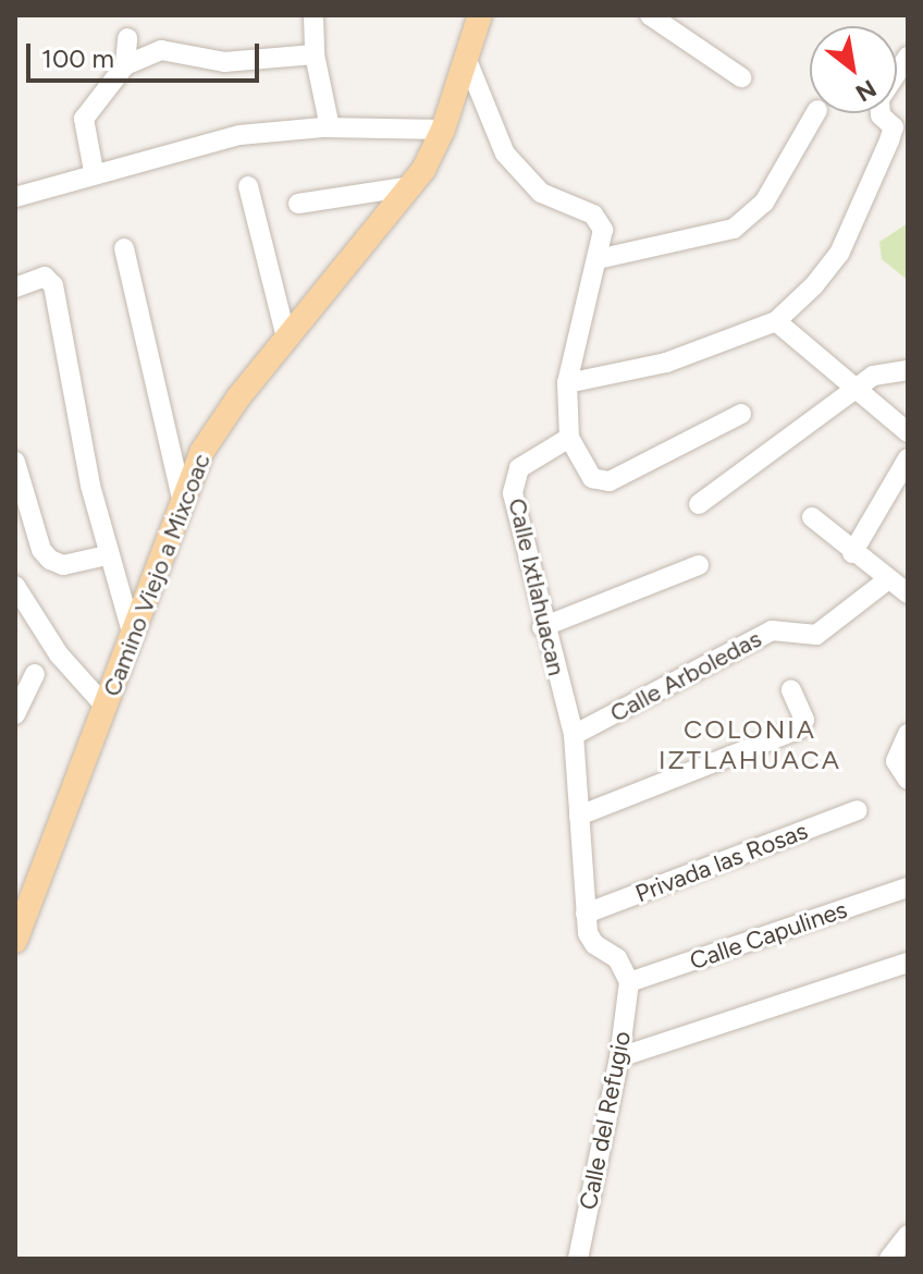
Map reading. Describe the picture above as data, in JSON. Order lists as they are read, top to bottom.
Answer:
{
  "streets": {
    "main road": ["Camino Viejo a Mixcoac"],
    "street": [
      "Calle Ixtlahuacan",
      "Calle Arboledas",
      "Privada las Rosas",
      "Calle Capulines",
      "Calle del Refugio"
    ]
  },
  "crossings": [
    ["Calle Ixtlahuacan", "Calle Arboledas"],
    ["Calle Ixtlahuacan", "Privada las Rosas"],
    ["Calle Ixtlahuacan", "Calle Capulines"],
    ["Calle Ixtlahuacan", "Calle del Refugio"],
    ["Calle Capulines", "Calle del Refugio"]
  ],
  "districts": ["COLONIA IZTLAHUACA"],
  "scale_bar": "100 m",
  "north": "bottom right"
}
